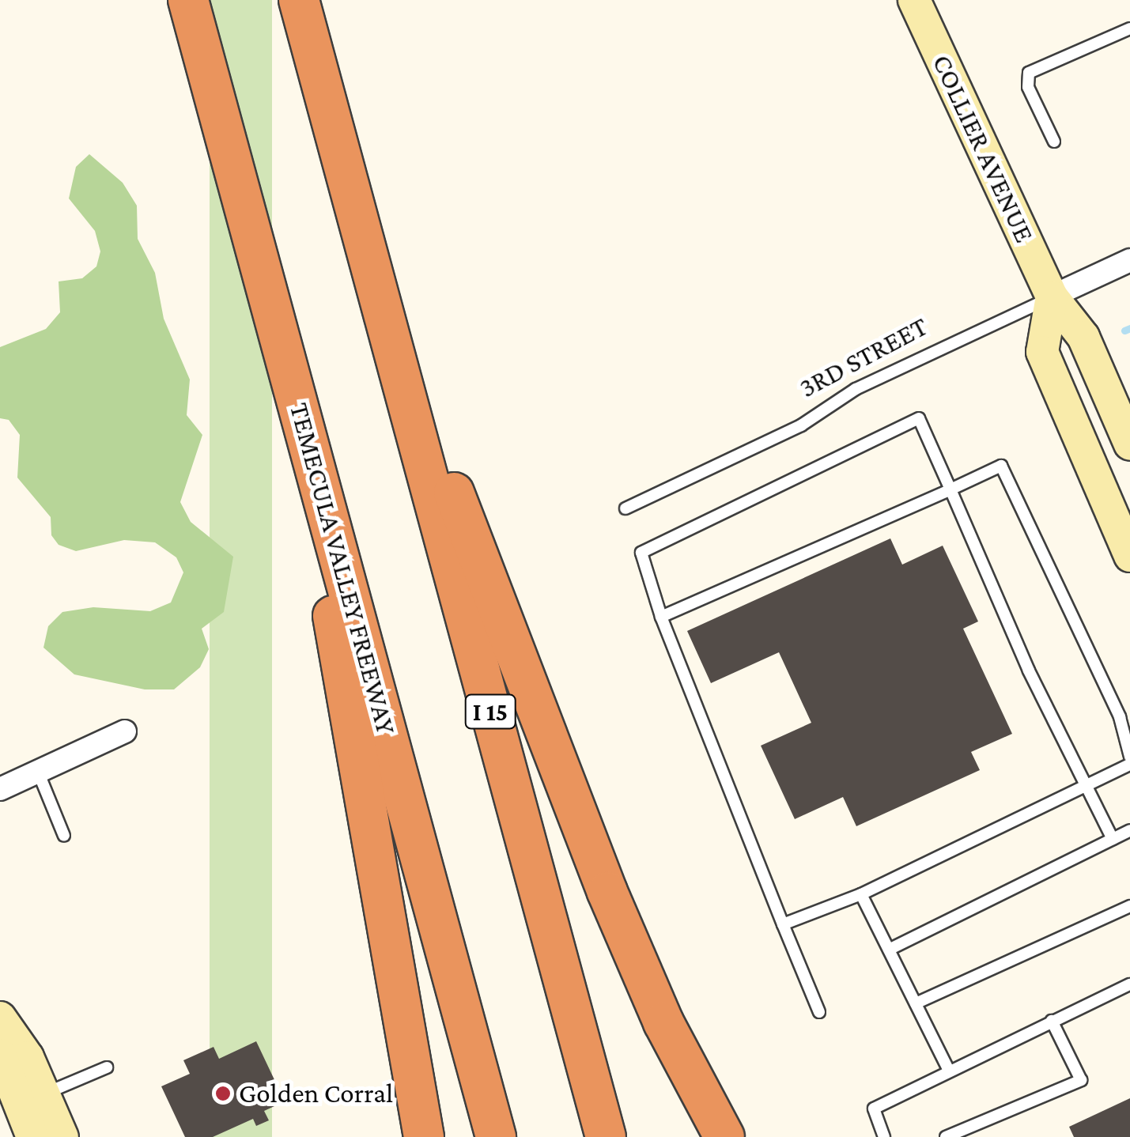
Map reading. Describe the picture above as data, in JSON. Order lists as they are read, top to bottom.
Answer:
{
  "streets": {
    "highway": ["TEMECULA VALLEY FREEWAY", "I 15"],
    "main road": ["COLLIER AVENUE"],
    "street": ["3RD STREET"]
  },
  "crossings": [
    ["COLLIER AVENUE", "3RD STREET"]
  ],
  "places": ["Golden Corral"]
}
